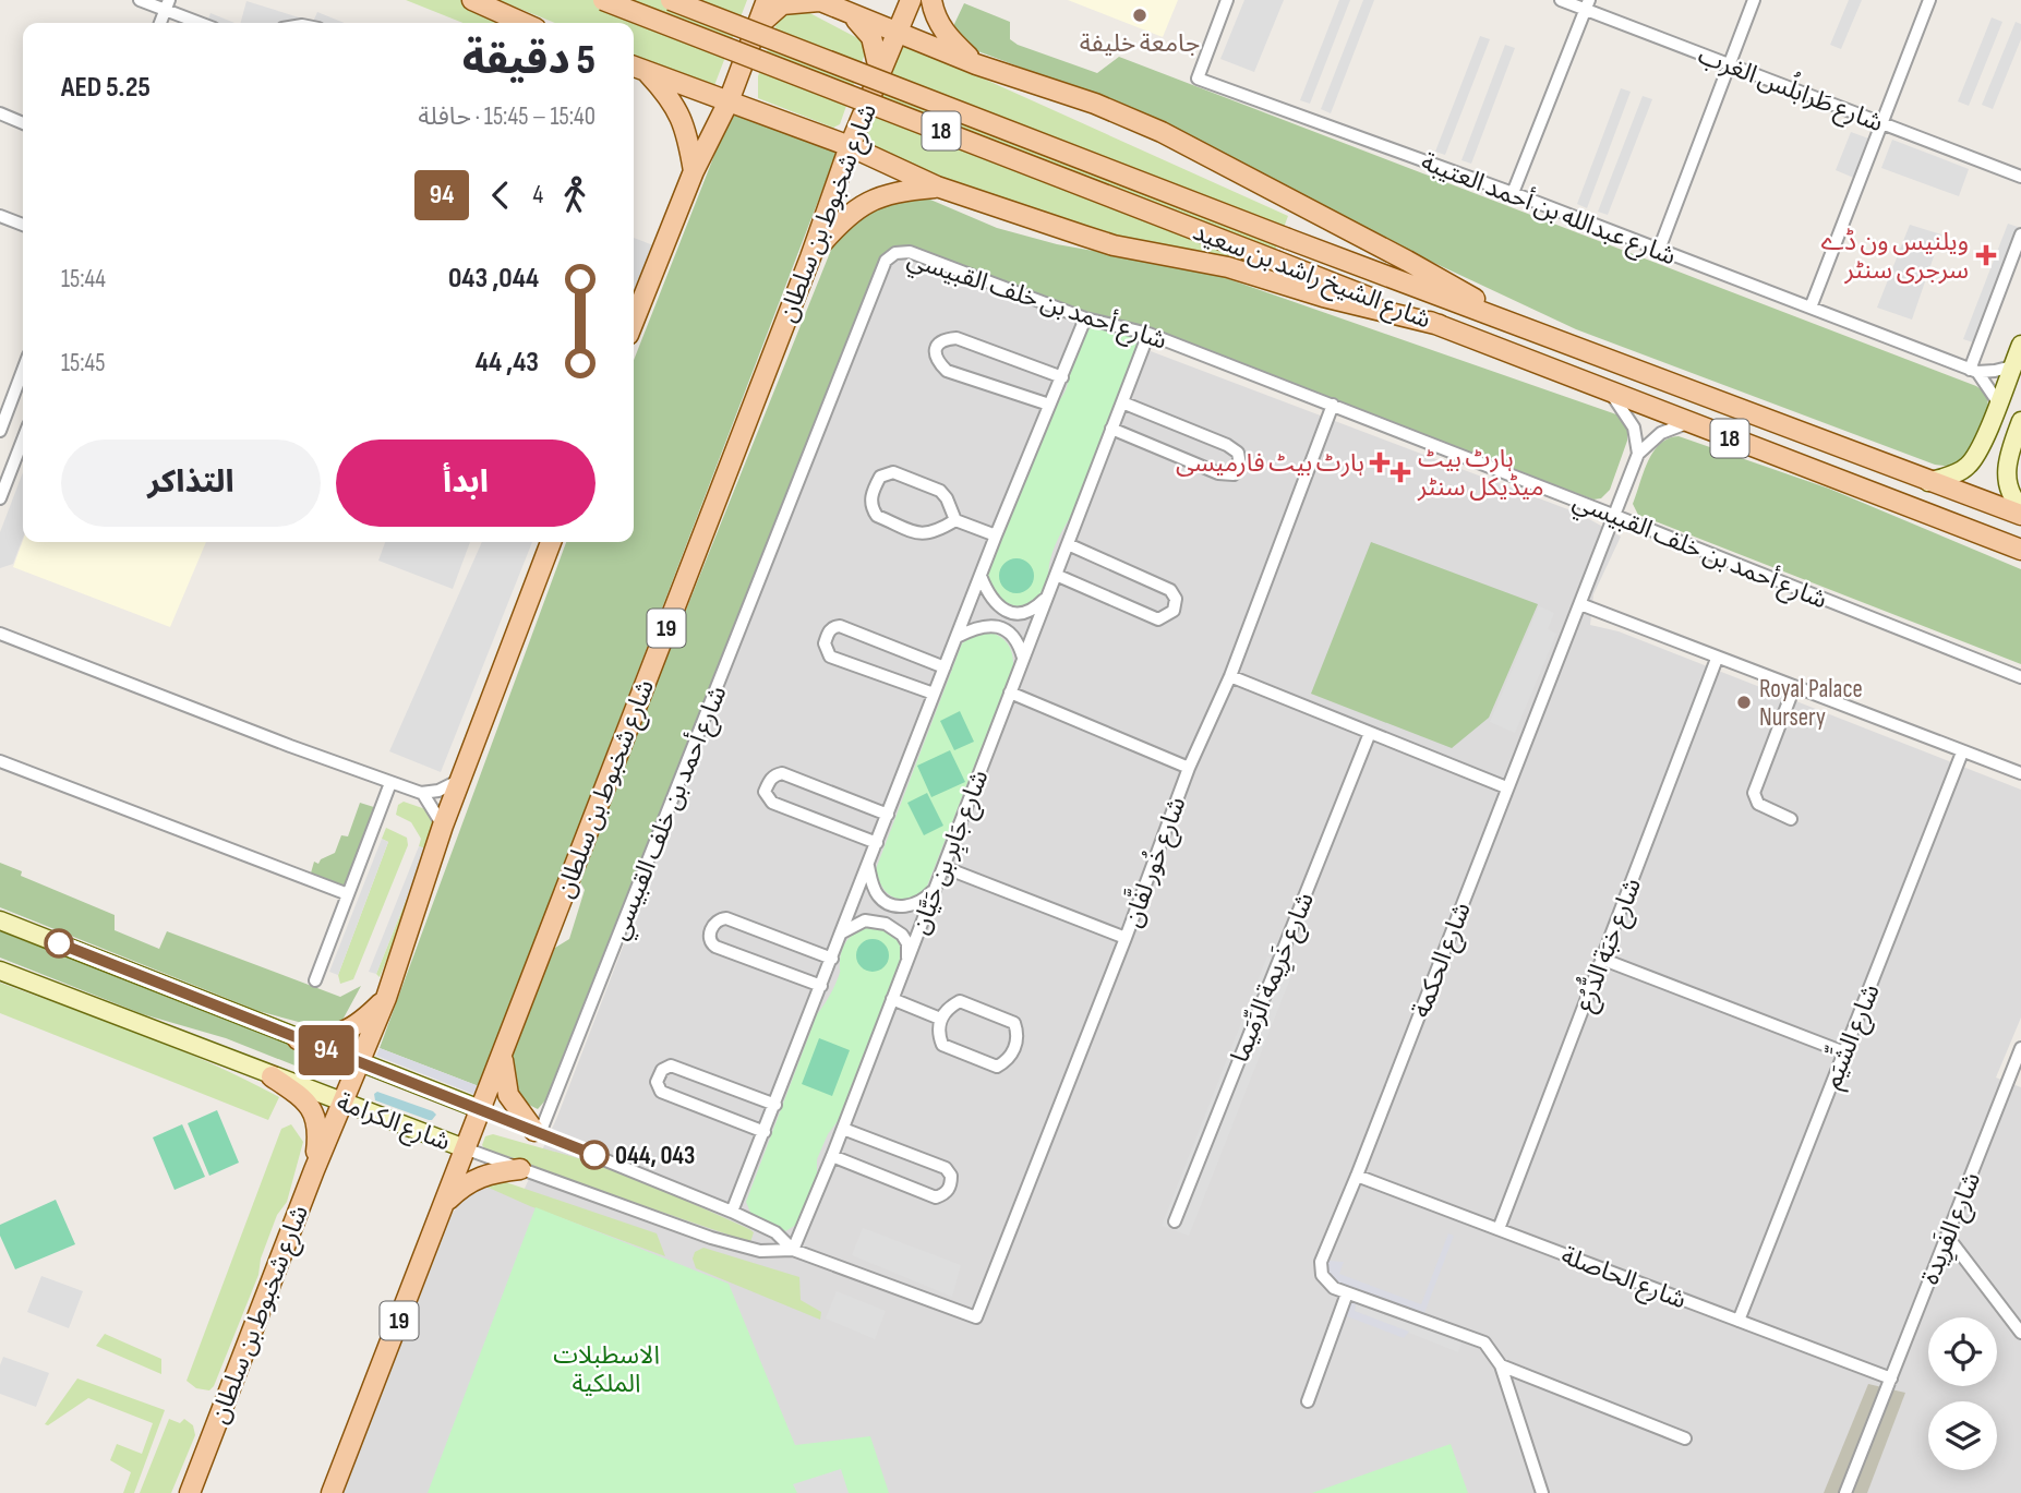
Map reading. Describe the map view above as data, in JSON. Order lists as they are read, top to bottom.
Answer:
{
  "streets": {
    "main road": [
      "18",
      "شارع شخبوط بن سلطان",
      "شارع الشيخ راشد بن سعيد",
      "19",
      "شارع الكرامة"
    ],
    "street": [
      "شارع طَرابلُس الغرب",
      "شارع عبدالله بن أحمد العتيبة",
      "شارع أحمد بن خلف القبيسي",
      "شارع جَابِر بن حَيَّان",
      "شارع خُور لفَّان",
      "شارع خبَة الدُّرُع",
      "شارع الحكمة",
      "شارع خَرِيمة الرِّمَيما",
      "شارع الشِّيَم",
      "شارع الفَرِيدة",
      "شارع الحاصلة"
    ]
  },
  "crossings": [
    ["شارع شخبوط بن سلطان", "شارع الكرامة"],
    ["شارع أحمد بن خلف القبيسي", "شارع جَابِر بن حَيَّان"],
    ["شارع أحمد بن خلف القبيسي", "شارع خُور لفَّان"],
    ["شارع أحمد بن خلف القبيسي", "شارع الحكمة"],
    ["شارع أحمد بن خلف القبيسي", "شارع الكرامة"],
    ["شارع جَابِر بن حَيَّان", "شارع الكرامة"],
    ["شارع خُور لفَّان", "شارع الكرامة"],
    ["شارع خبَة الدُّرُع", "شارع الحاصلة"],
    ["شارع الحكمة", "شارع الحاصلة"],
    ["شارع الشِّيَم", "شارع الحاصلة"],
    ["شارع الفَرِيدة", "شارع الحاصلة"]
  ],
  "parks": ["الاسطبلات الملكية"],
  "places": {
    "other": ["جامعة خليفة", "Royal Palace Nursery", "044, 043"],
    "health": ["ویلنیس ون ڈے سرجری سنٹر", "ہارٹ بیٹ فارمیسی", "ہارٹ بیٹ میڈیکل سنٹر"]
  },
  "lines": ["bus line 94"],
  "page": {
    "on_map": "94",
    "heading": ["5 دقيقة", "15:40 – 15:45 · حافلة", "AED 5.25"],
    "legs": ["4", "94"],
    "list": [
      {
        "name": "044, 043",
        "value": "15:44"
      },
      {
        "name": "43, 44",
        "value": "15:45"
      }
    ],
    "buttons": ["ابدأ", "التذاكر"]
  }
}
